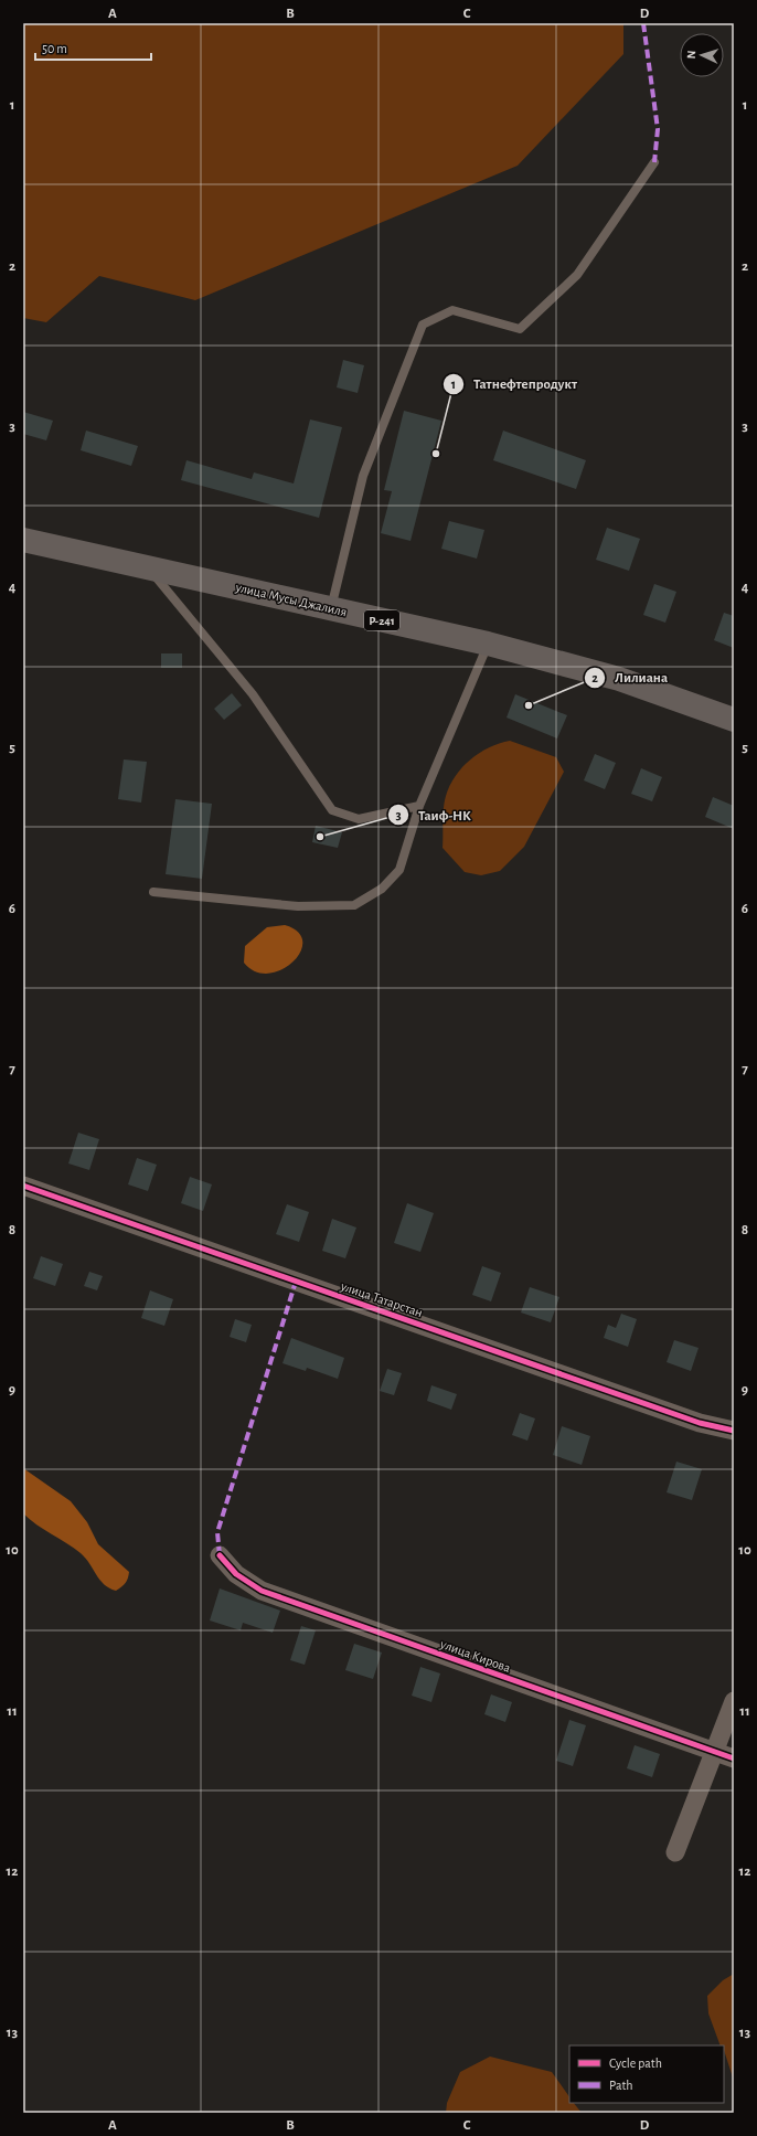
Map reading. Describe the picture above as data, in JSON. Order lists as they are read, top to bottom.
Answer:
{
  "streets": {
    "highway": ["улица Мусы Джалиля", "Р-241"],
    "street": ["улица Татарстан", "улица Кирова"]
  },
  "places": ["Татнефтепродукт", "Лилиана", "Таиф-НК"],
  "legend": ["Cycle path", "Path"],
  "scale_bar": "50 m",
  "north": "left",
  "grid": {
    "columns": [
      "A",
      "B",
      "C",
      "D"
    ],
    "rows": [
      "1",
      "2",
      "3",
      "4",
      "5",
      "6",
      "7",
      "8",
      "9",
      "10",
      "11",
      "12",
      "13"
    ]
  }
}
